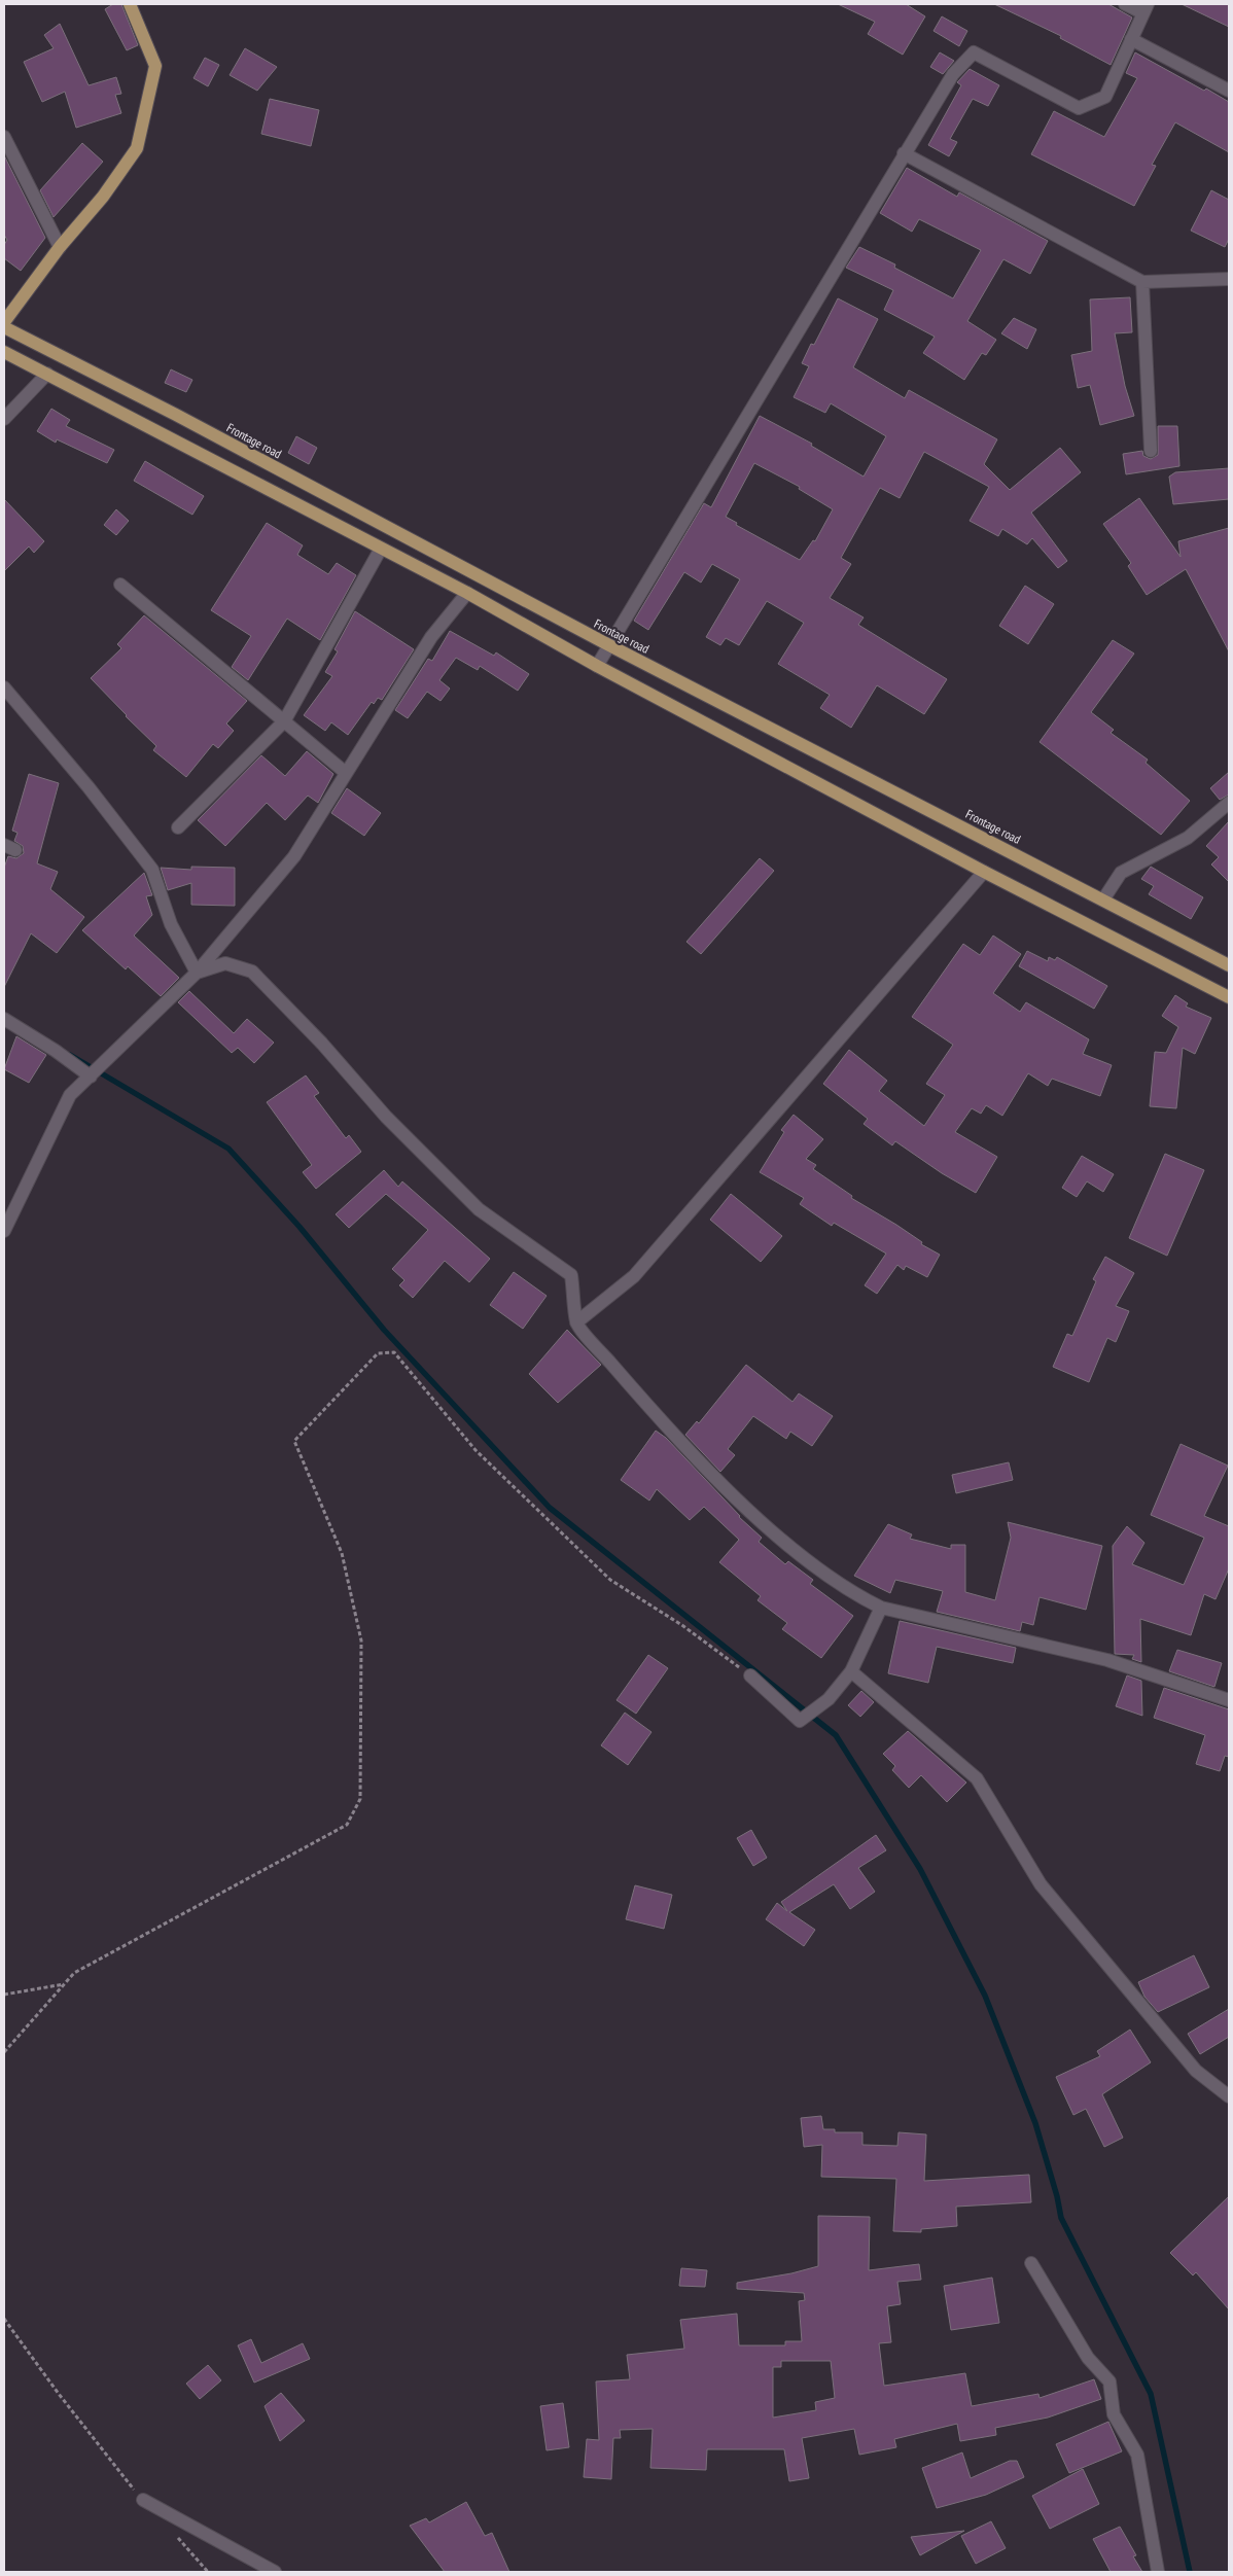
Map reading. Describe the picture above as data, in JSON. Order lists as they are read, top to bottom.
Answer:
{
  "streets": {
    "main road": ["Frontage road"]
  }
}
